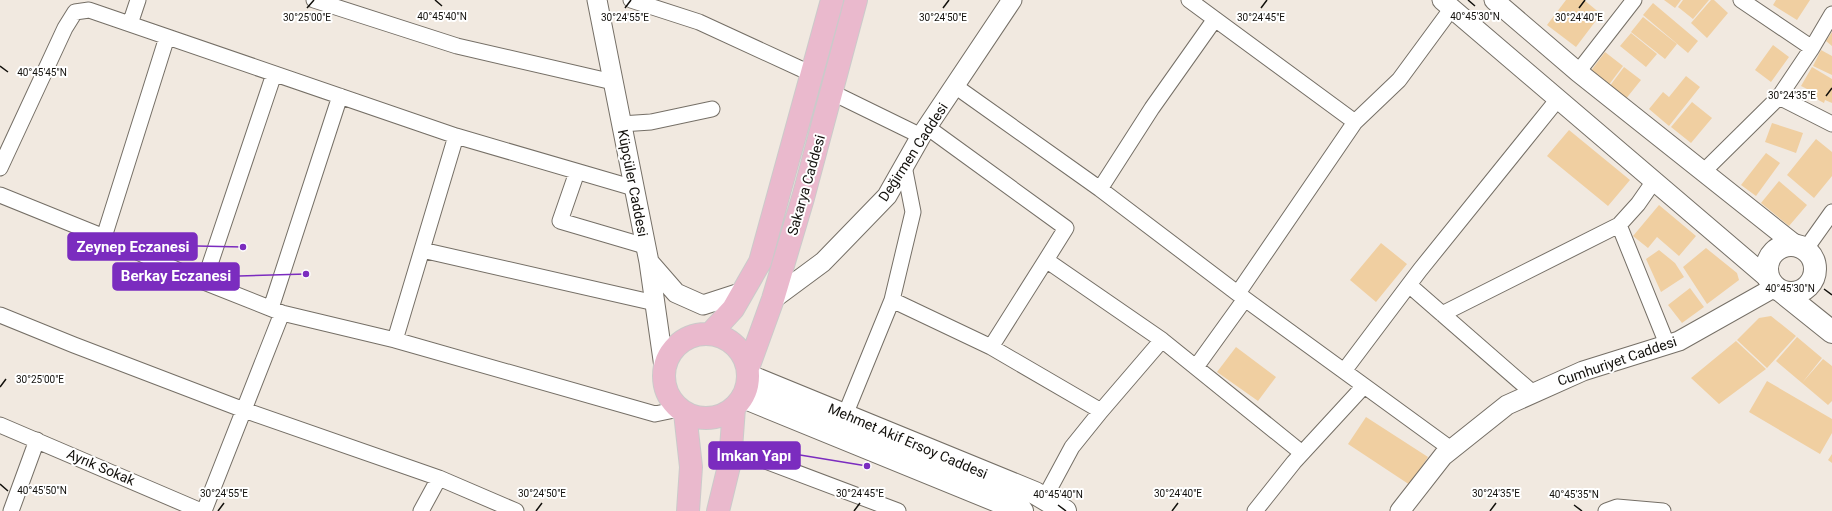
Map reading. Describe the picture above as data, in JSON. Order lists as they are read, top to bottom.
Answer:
{
  "streets": {
    "main road": ["Sakarya Caddesi", "Mehmet Akif Ersoy Caddesi"],
    "street": [
      "Değirmen Caddesi",
      "Küpçüler Caddesi",
      "Cumhuriyet Caddesi",
      "Ayrık Sokak"
    ]
  },
  "crossings": [
    ["Değirmen Caddesi", "Sakarya Caddesi"],
    ["Küpçüler Caddesi", "Sakarya Caddesi"],
    ["Küpçüler Caddesi", "Mehmet Akif Ersoy Caddesi"],
    ["Sakarya Caddesi", "Mehmet Akif Ersoy Caddesi"]
  ],
  "places": ["Zeynep Eczanesi", "Berkay Eczanesi", "İmkan Yapı"],
  "coordinates": [
    "40°45'40\"N",
    "40°45'30\"N",
    "30°25'00\"E",
    "30°24'55\"E",
    "30°24'50\"E",
    "30°24'45\"E",
    "30°24'40\"E",
    "40°45'45\"N",
    "30°24'35\"E",
    "40°45'50\"N",
    "40°45'35\"N"
  ]
}
